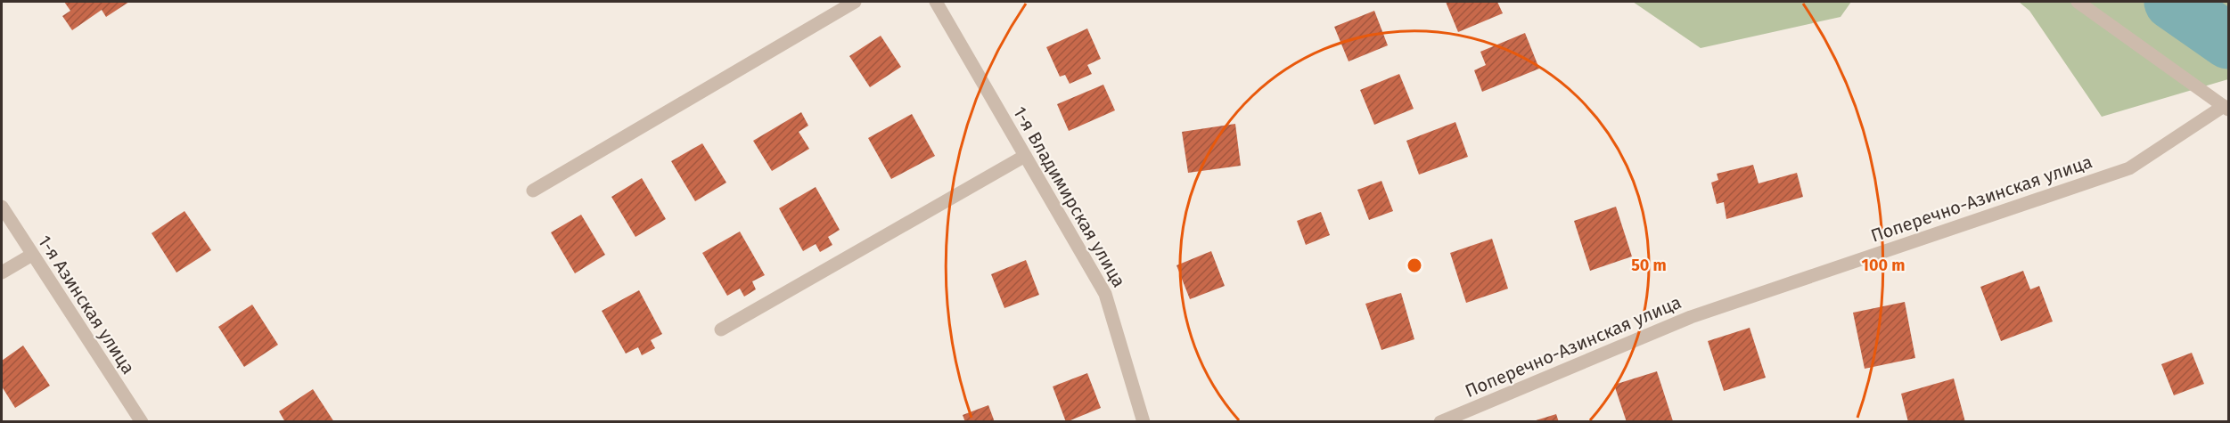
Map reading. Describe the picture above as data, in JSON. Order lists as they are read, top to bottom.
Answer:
{
  "streets": {
    "street": ["1-я Владимирская улица", "Поперечно-Азинская улица", "1-я Азинская улица"]
  },
  "rings": ["50 m", "100 m"]
}
